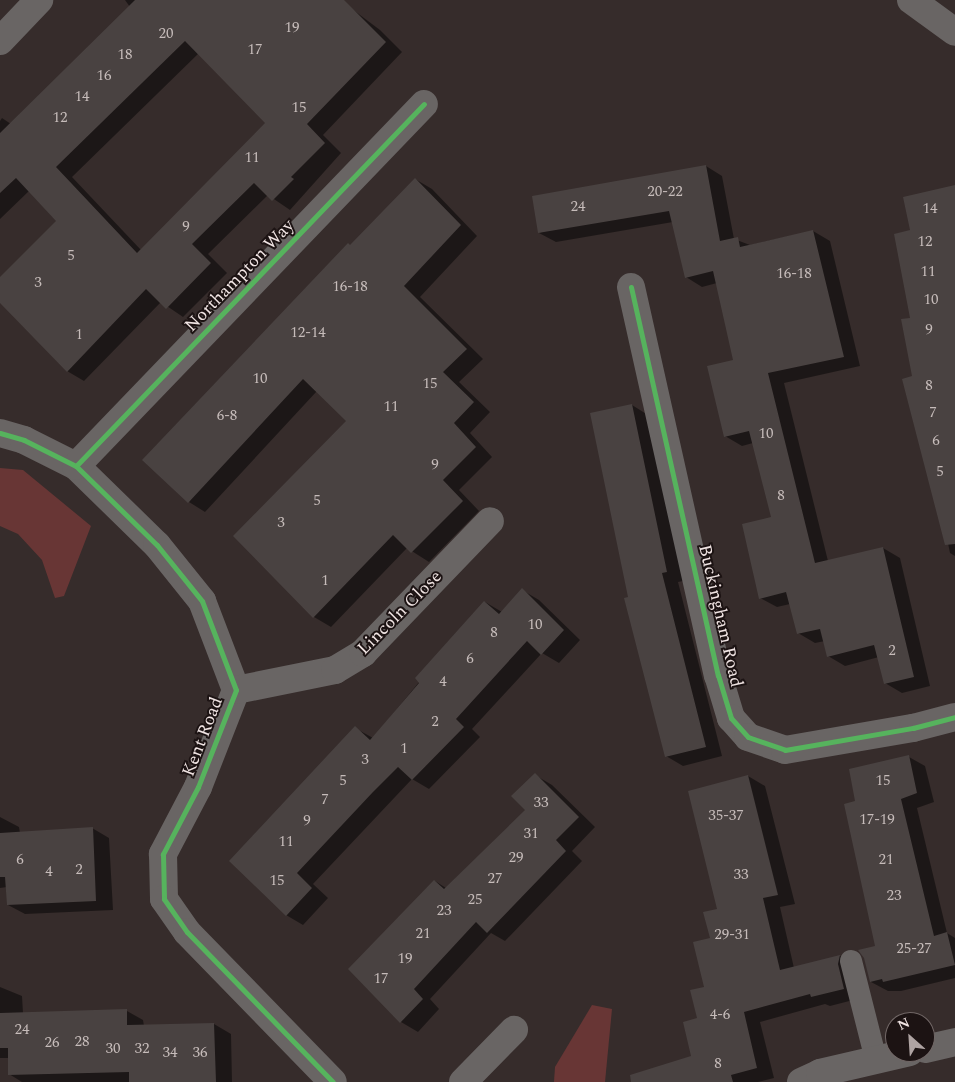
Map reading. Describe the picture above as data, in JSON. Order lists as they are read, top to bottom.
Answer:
{
  "streets": {
    "street": [
      "Northampton Way",
      "Lincoln Close",
      "Buckingham Road",
      "Kent Road"
    ]
  },
  "crossings": [
    ["Northampton Way", "Kent Road"],
    ["Lincoln Close", "Kent Road"]
  ],
  "house_numbers": [
    "19",
    "20",
    "17",
    "18",
    "16",
    "14",
    "15",
    "12",
    "11",
    "20-22",
    "24",
    "14",
    "9",
    "12",
    "5",
    "11",
    "16-18",
    "3",
    "16-18",
    "10",
    "9",
    "12-14",
    "1",
    "10",
    "15",
    "8",
    "11",
    "7",
    "6-8",
    "10",
    "6",
    "9",
    "5",
    "8",
    "5",
    "3",
    "1",
    "10",
    "8",
    "2",
    "6",
    "4",
    "2",
    "1",
    "3",
    "5",
    "15",
    "7",
    "33",
    "35-37",
    "17-19",
    "9",
    "31",
    "11",
    "29",
    "6",
    "21",
    "2",
    "4",
    "33",
    "27",
    "15",
    "23",
    "25",
    "23",
    "21",
    "29-31",
    "25-27",
    "19",
    "17",
    "4-6",
    "24",
    "28",
    "26",
    "30",
    "32",
    "34",
    "36",
    "8"
  ],
  "north": "top left"
}
